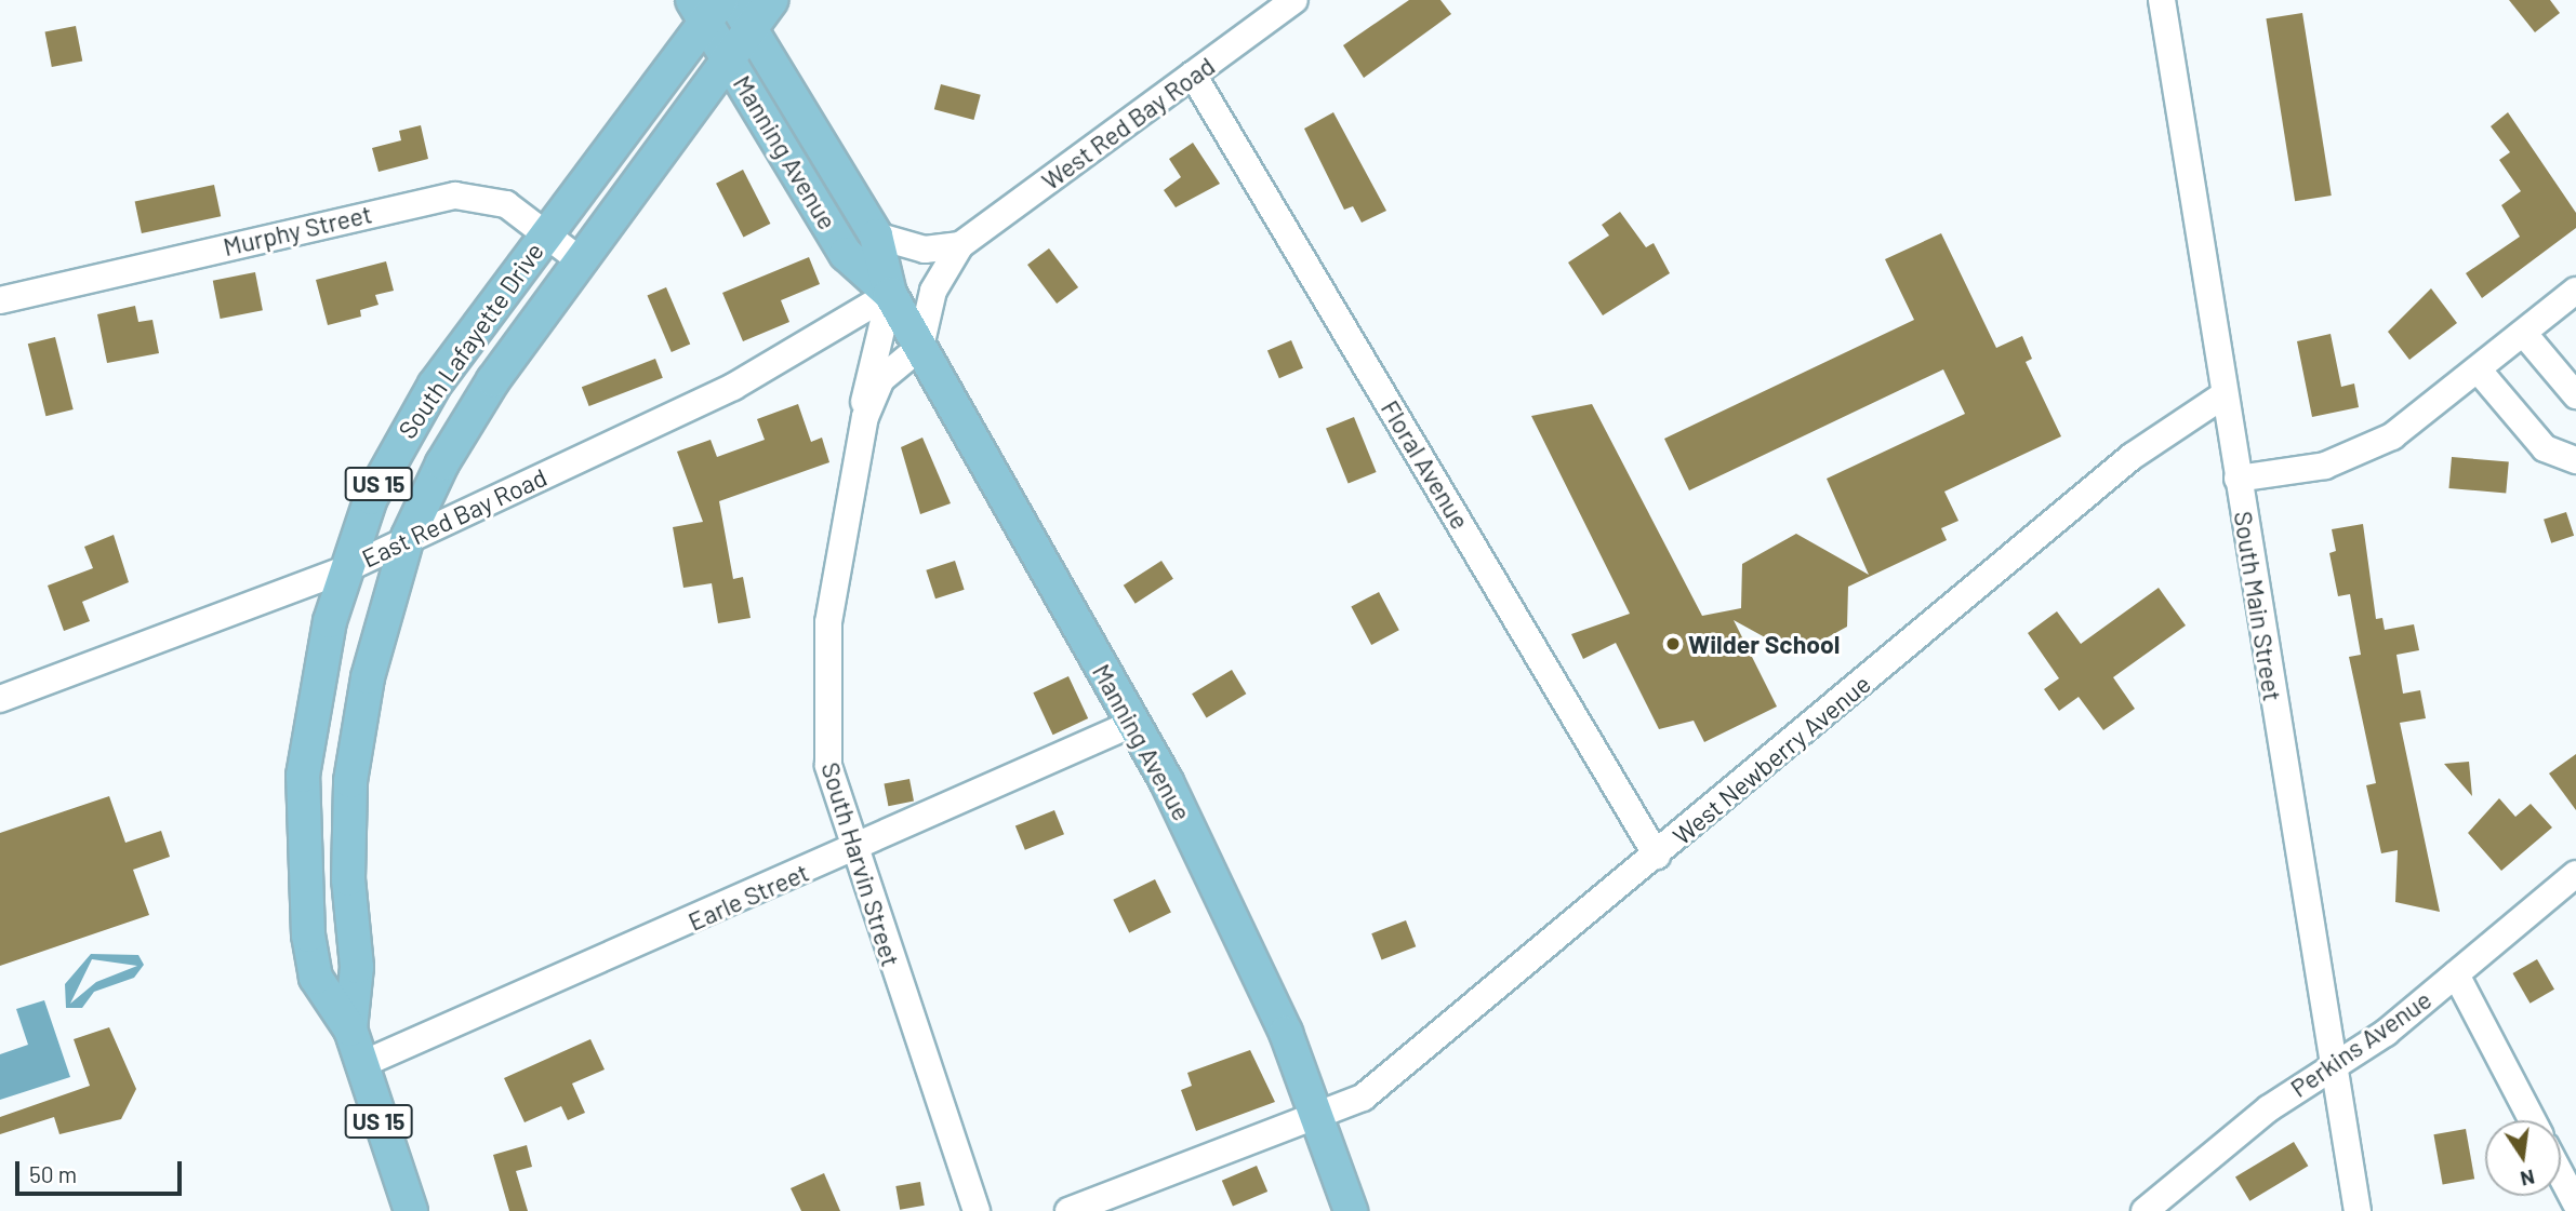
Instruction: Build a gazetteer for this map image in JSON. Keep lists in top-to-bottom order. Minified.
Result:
{"streets":{"main road":["Manning Avenue","South Lafayette Drive","US 15"],"street":["West Red Bay Road","Murphy Street","Floral Avenue","East Red Bay Road","South Main Street","West Newberry Avenue","South Harvin Street","Earle Street","Perkins Avenue"]},"crossings":[["West Red Bay Road","Manning Avenue"],["West Red Bay Road","Floral Avenue"],["West Red Bay Road","South Harvin Street"],["Manning Avenue","South Lafayette Drive"],["Manning Avenue","US 15"],["Manning Avenue","East Red Bay Road"],["Manning Avenue","West Newberry Avenue"],["Manning Avenue","South Harvin Street"],["Manning Avenue","Earle Street"],["Murphy Street","South Lafayette Drive"],["South Lafayette Drive","US 15"],["South Lafayette Drive","East Red Bay Road"],["South Lafayette Drive","Earle Street"],["Floral Avenue","West Newberry Avenue"],["East Red Bay Road","South Harvin Street"],["South Main Street","West Newberry Avenue"],["South Main Street","Perkins Avenue"],["South Harvin Street","Earle Street"]],"places":["Wilder School"],"scale_bar":"50 m","north":"bottom"}
